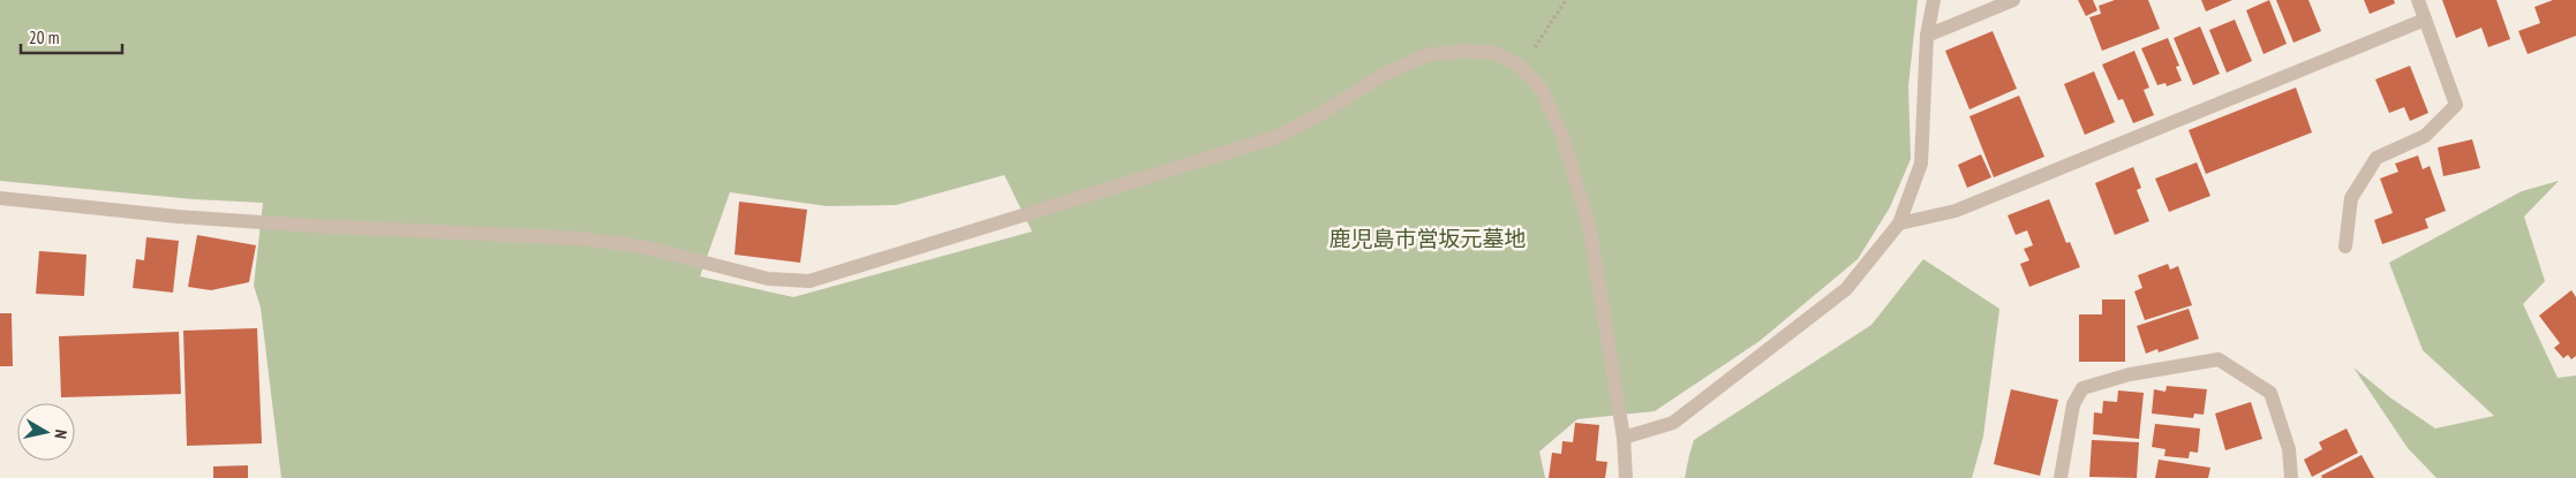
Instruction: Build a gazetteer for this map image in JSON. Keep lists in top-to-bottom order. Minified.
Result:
{"parks":["鹿児島市営坂元墓地"],"scale_bar":"20 m","north":"right"}
